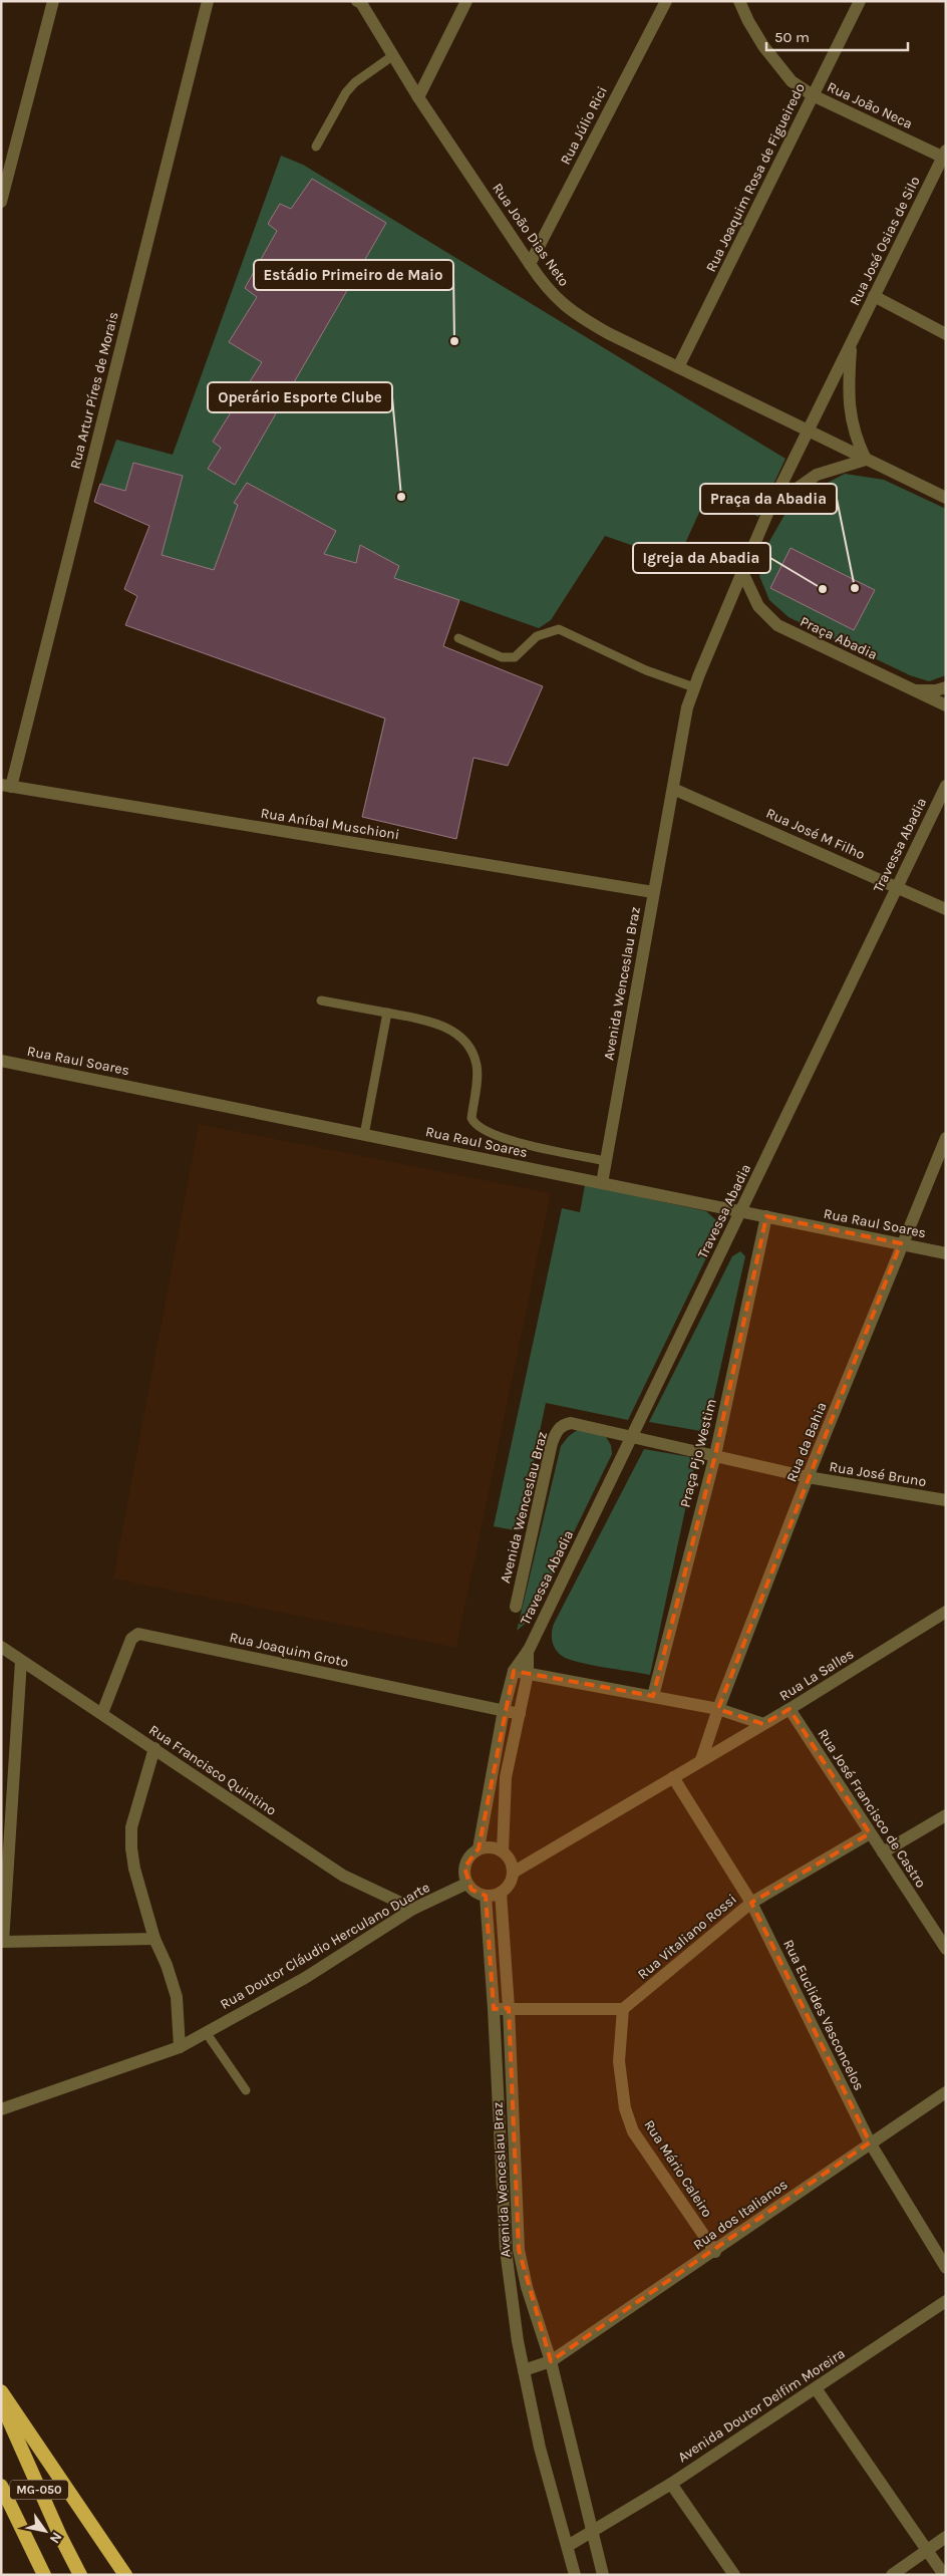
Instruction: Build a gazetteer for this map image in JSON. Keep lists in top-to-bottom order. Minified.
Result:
{"streets":{"highway":["MG-050"],"street":["Rua João Neca","Rua Júlio Rici","Rua Joaquim Rosa de Figueiredo","Rua João Dias Neto","Rua José Osias de Silo","Rua Artur Píres de Morais","Praça Abadia","Rua Aníbal Muschioni","Rua José M Filho","Travessa Abadia","Avenida Wenceslau Braz","Rua Raul Soares","Rua da Bahia","Praça Pjo Westim","Rua José Bruno","Rua Joaquim Groto","Rua La Salles","Rua Francisco Quintino","Rua José Francisco de Castro","Rua Vitaliano Rossi","Rua Doutor Cláudio Herculano Duarte","Rua Euclides Vasconcelos","Rua Mário Caleiro","Rua dos Italianos","Avenida Doutor Delfim Moreira"]},"crossings":[["Rua João Neca","Rua Joaquim Rosa de Figueiredo"],["Rua João Neca","Rua José Osias de Silo"],["Rua Júlio Rici","Rua João Dias Neto"],["Rua Joaquim Rosa de Figueiredo","Rua João Dias Neto"],["Rua João Dias Neto","Rua José Osias de Silo"],["Rua José Osias de Silo","Praça Abadia"],["Rua José Osias de Silo","Rua José M Filho"],["Rua José Osias de Silo","Avenida Wenceslau Braz"],["Rua Artur Píres de Morais","Rua Aníbal Muschioni"],["Rua Aníbal Muschioni","Avenida Wenceslau Braz"],["Rua José M Filho","Travessa Abadia"],["Rua José M Filho","Avenida Wenceslau Braz"],["Travessa Abadia","Rua Raul Soares"],["Travessa Abadia","Rua José Bruno"],["Travessa Abadia","Rua Joaquim Groto"],["Avenida Wenceslau Braz","Rua Raul Soares"],["Avenida Wenceslau Braz","Rua José Bruno"],["Avenida Wenceslau Braz","Rua Doutor Cláudio Herculano Duarte"],["Avenida Wenceslau Braz","Rua dos Italianos"],["Avenida Wenceslau Braz","Avenida Doutor Delfim Moreira"],["Rua Raul Soares","Rua da Bahia"],["Rua Raul Soares","Praça Pjo Westim"],["Rua da Bahia","Rua José Bruno"],["Rua da Bahia","Rua La Salles"],["Praça Pjo Westim","Rua José Bruno"],["Rua Joaquim Groto","Rua Francisco Quintino"],["Rua La Salles","Rua José Francisco de Castro"],["Rua Francisco Quintino","Rua Doutor Cláudio Herculano Duarte"],["Rua José Francisco de Castro","Rua Vitaliano Rossi"],["Rua Vitaliano Rossi","Rua Euclides Vasconcelos"],["Rua Vitaliano Rossi","Rua Mário Caleiro"],["Rua Euclides Vasconcelos","Rua dos Italianos"],["Rua Mário Caleiro","Rua dos Italianos"]],"places":["Estádio Primeiro de Maio","Operário Esporte Clube","Praça da Abadia","Igreja da Abadia"],"scale_bar":"50 m","north":"bottom right"}
